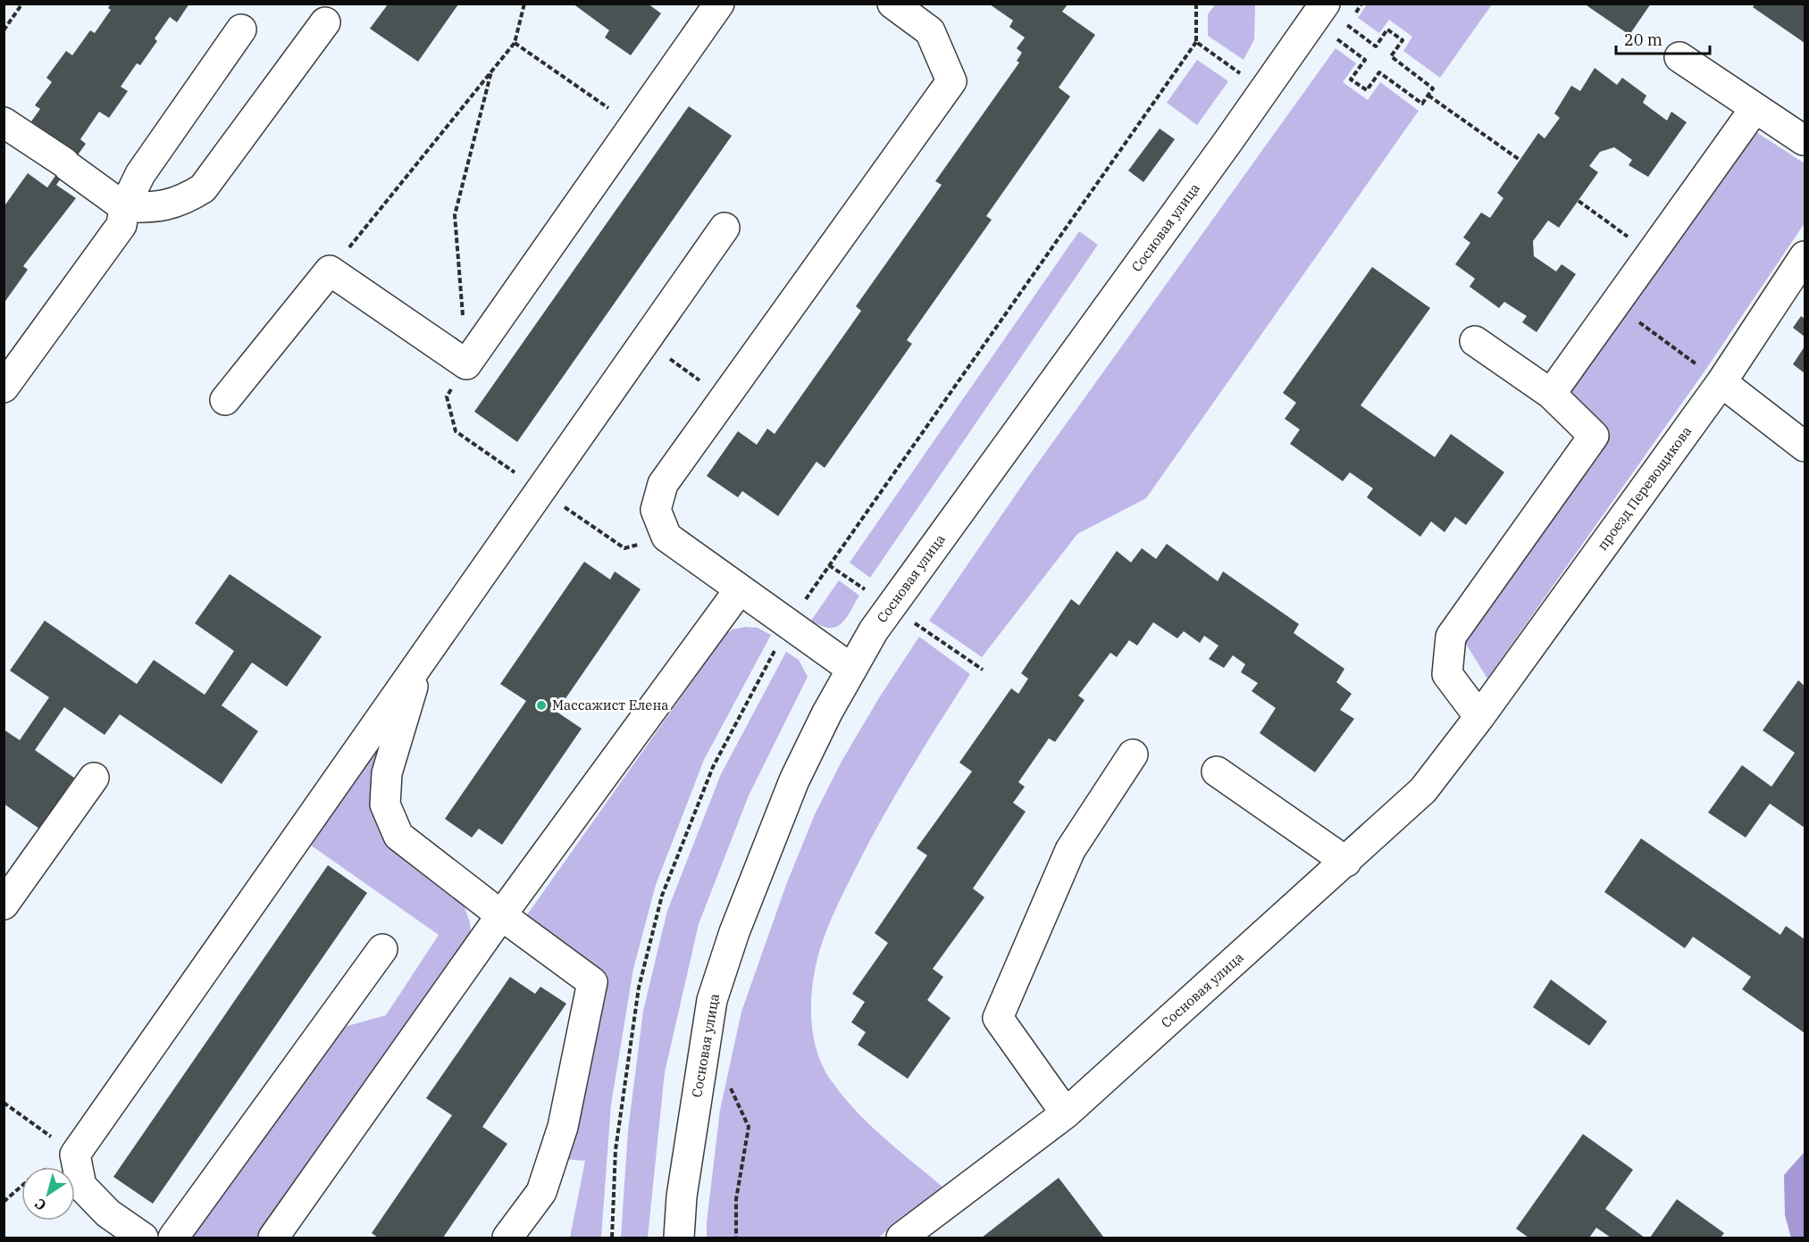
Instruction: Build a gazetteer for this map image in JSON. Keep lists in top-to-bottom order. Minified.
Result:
{"streets":{"street":["Сосновая улица","проезд Перевощикова"]},"crossings":[["Сосновая улица","проезд Перевощикова"]],"places":["Массажист Елена"],"scale_bar":"20 m","north":"bottom left"}
